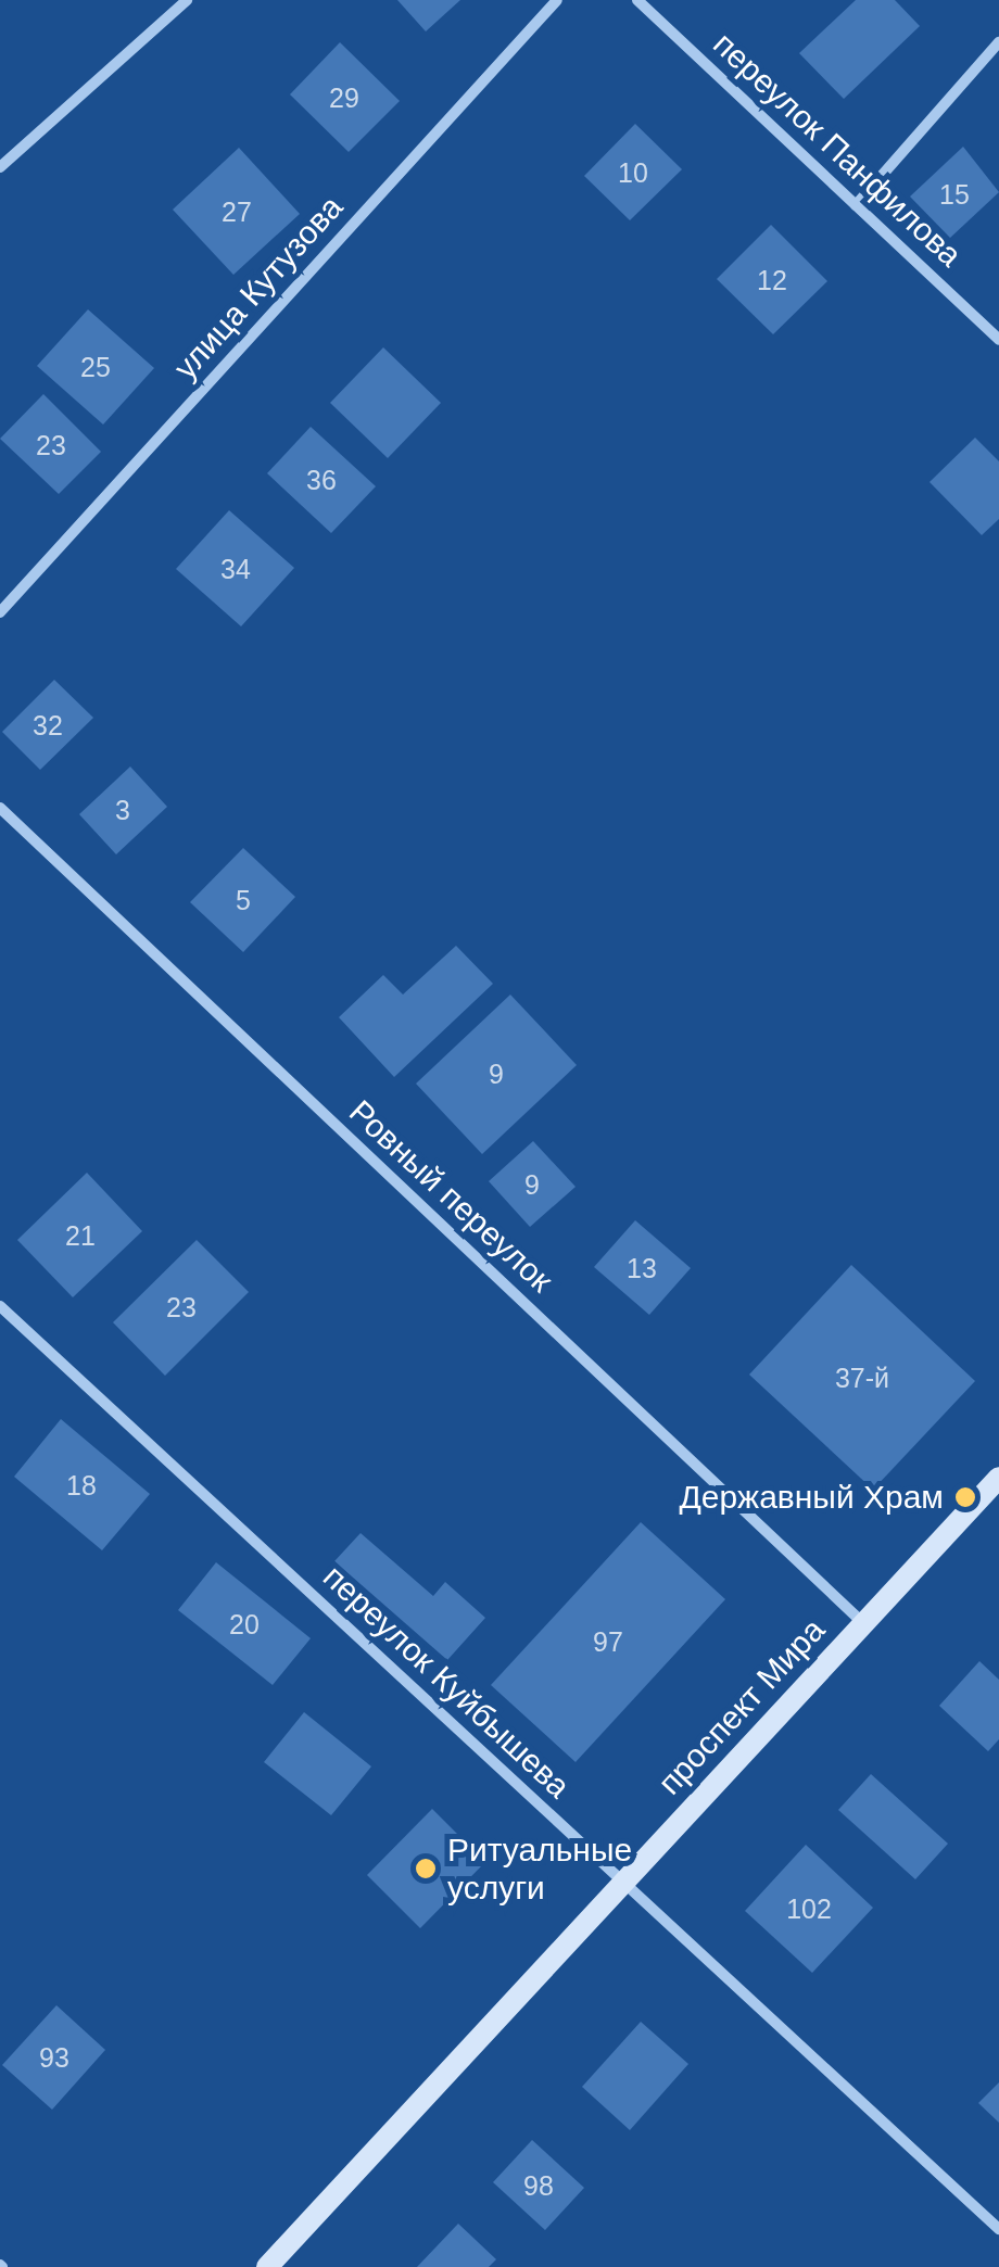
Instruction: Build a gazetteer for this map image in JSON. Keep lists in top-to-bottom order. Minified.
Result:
{"streets":{"main road":["проспект Мира"],"street":["переулок Панфилова","улица Кутузова","Ровный переулок","переулок Куйбышева"]},"crossings":[["Ровный переулок","проспект Мира"],["переулок Куйбышева","проспект Мира"]],"places":["Державный Храм","Ритуальные услуги"],"house_numbers":["29","10","15","27","12","25","23","36","34","32","3","5","9","9","21","13","23","37-й","18","20","97","102","93","98"]}
